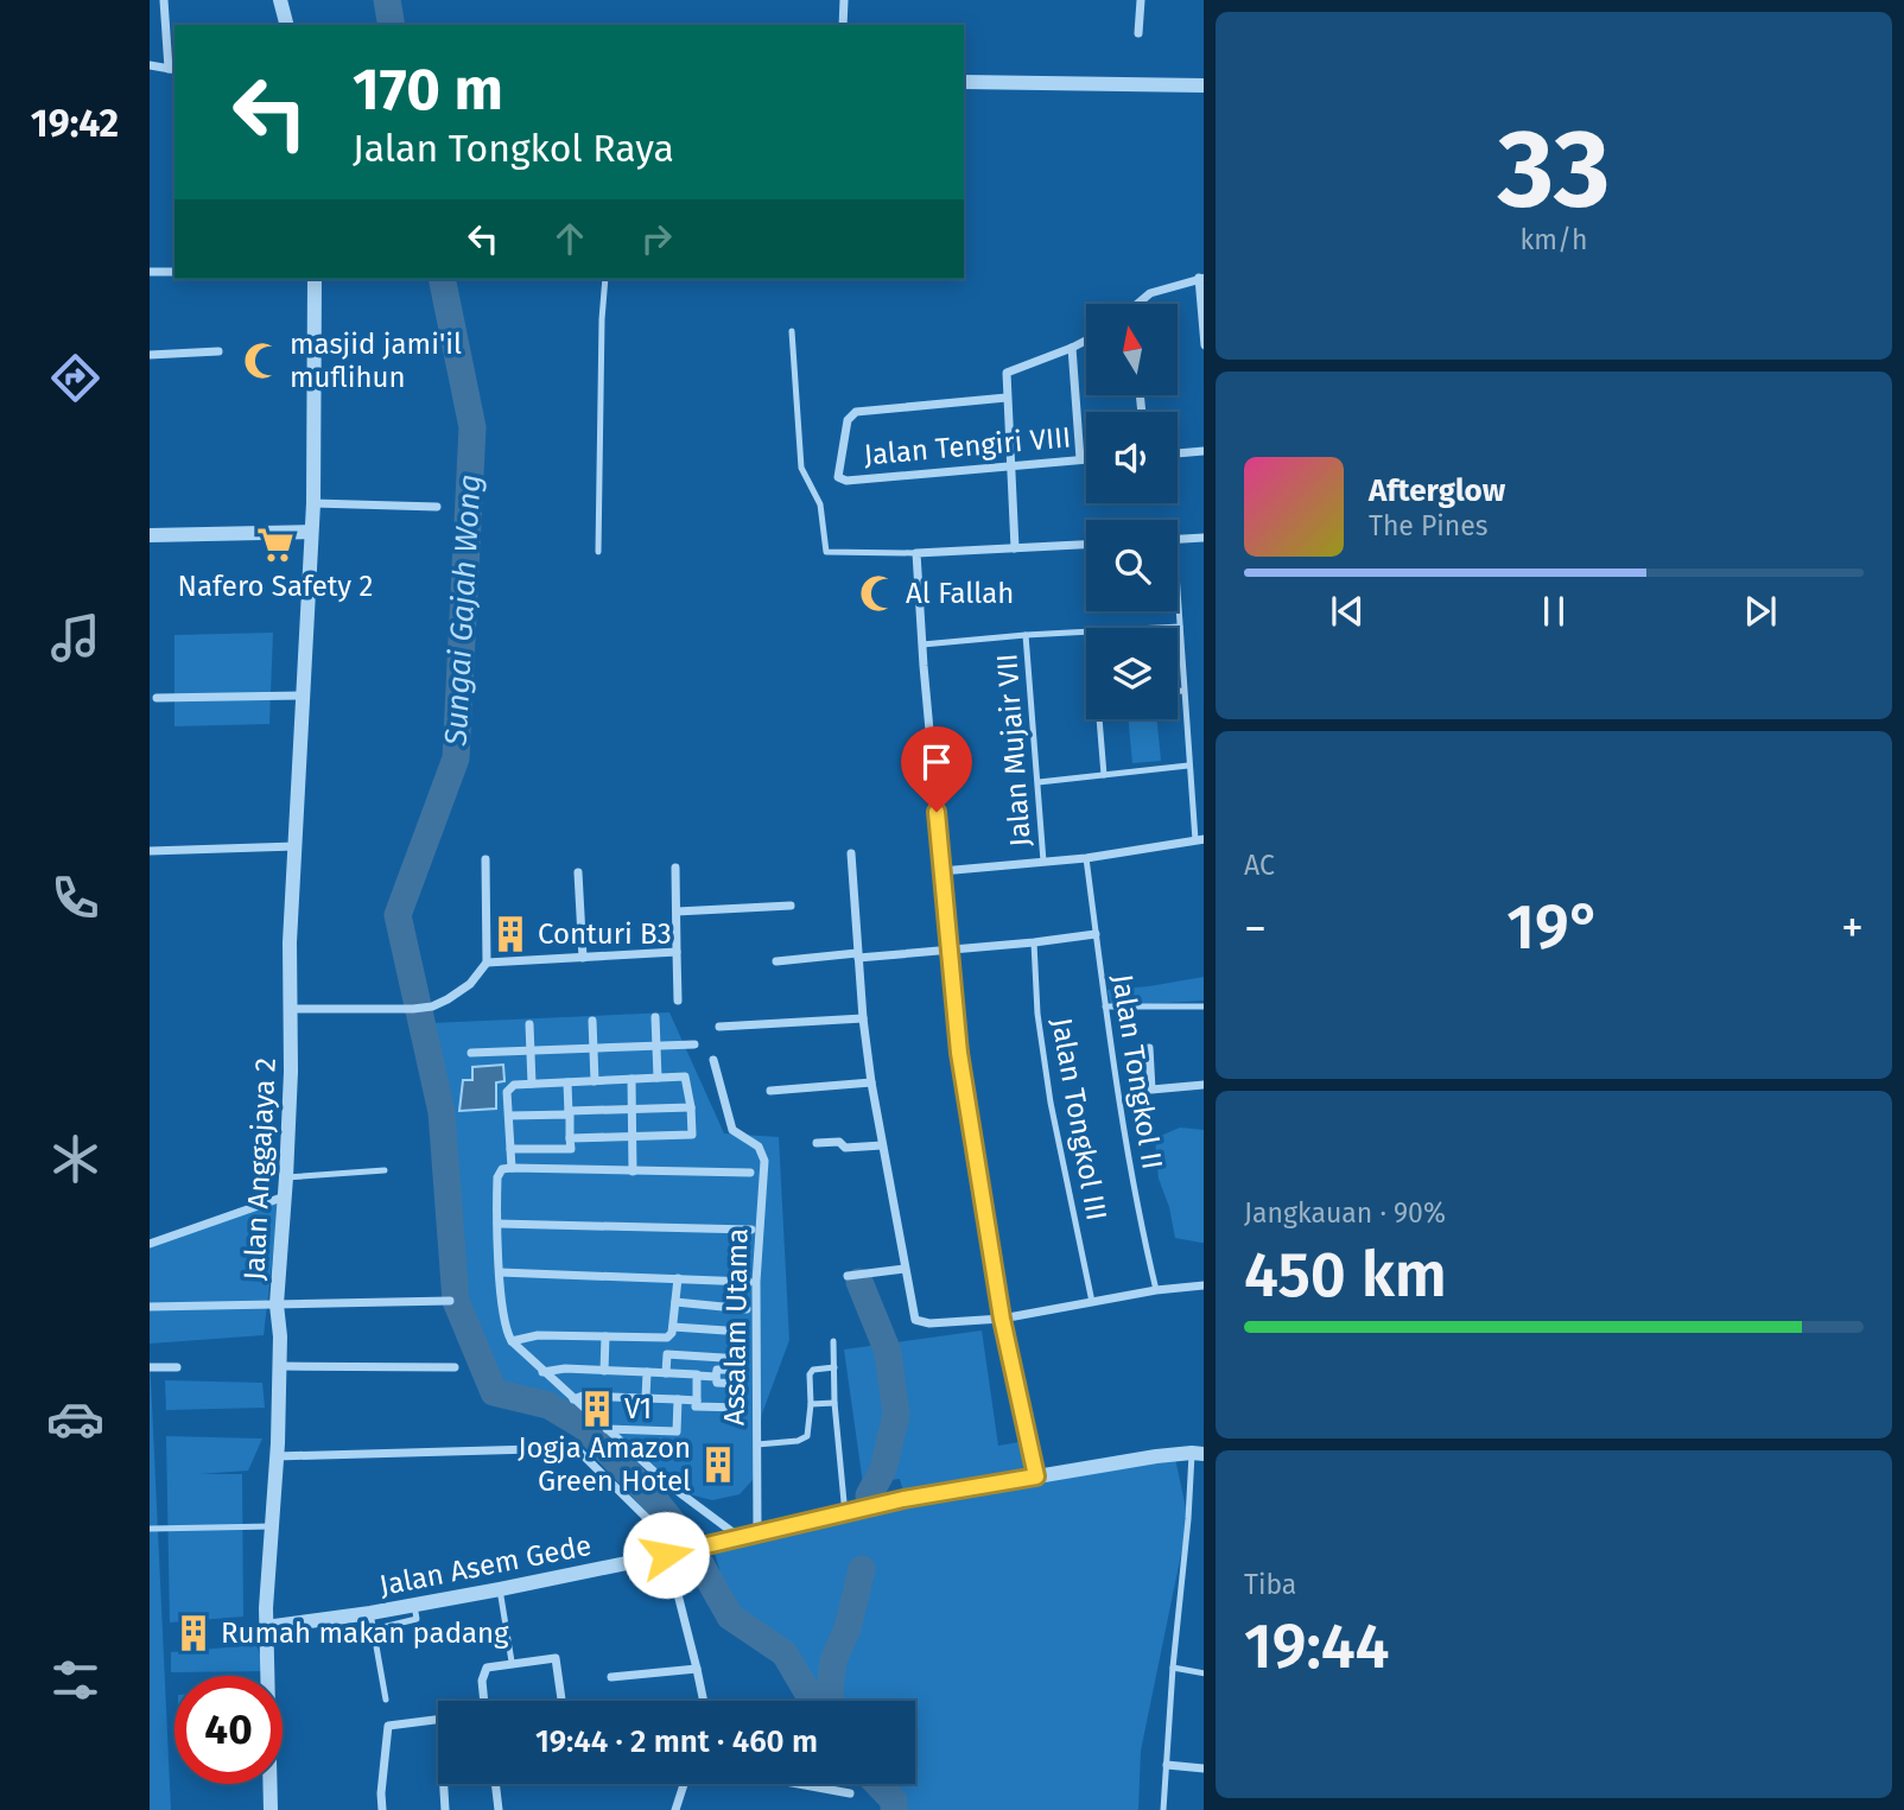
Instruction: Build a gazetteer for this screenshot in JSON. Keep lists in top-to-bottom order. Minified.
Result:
{"streets":{"street":["Jalan Tengiri VIII","Jalan Anggajaya 2","Assalam Utama","Jalan Asem Gede"],"lane":["Jalan Mujair VII","Jalan Tongkol II","Jalan Tongkol III"]},"crossings":[["Jalan Anggajaya 2","Jalan Asem Gede"],["Assalam Utama","Jalan Asem Gede"]],"water":["Sungai Gajah Wong"],"places":{"mosque":["masjid jami'il muflihun","Al Fallah"],"supermarket":["Nafero Safety 2"],"building":["Conturi B3","V1","Jogja Amazon Green Hotel","Rumah makan padang"]},"north":"top","page":{"tabs":"19:42","tile":[["33","km/h"],"AC",["Jangkauan · 90%","450 km"],["Tiba","19:44"]],"turn":["170 m","Jalan Tongkol Raya"],"song":["Afterglow","The Pines"],"heat":["−","19°","+"],"limit":"40","trip":"19:44 · 2 mnt · 460 m"}}
